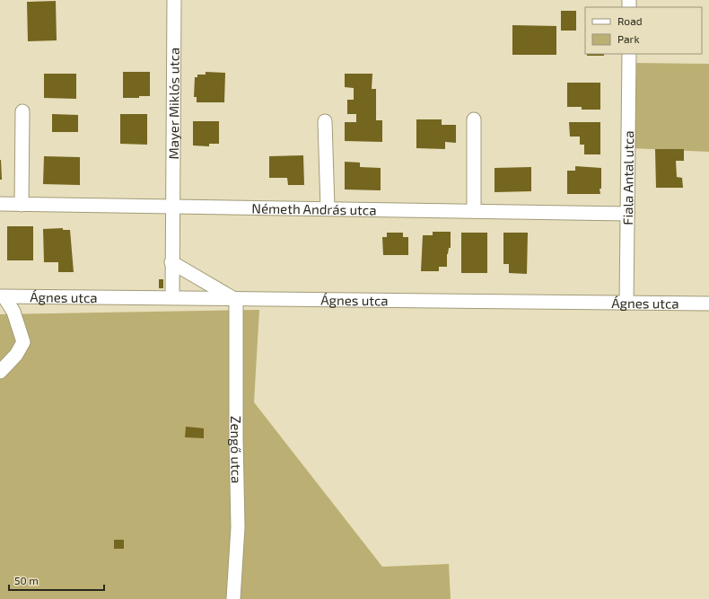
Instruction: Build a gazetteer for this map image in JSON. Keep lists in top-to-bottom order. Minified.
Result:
{"streets":{"street":["Mayer Miklós utca","Fiala Antal utca","Németh András utca","Ágnes utca","Zengő utca"]},"crossings":[["Mayer Miklós utca","Németh András utca"],["Mayer Miklós utca","Ágnes utca"],["Fiala Antal utca","Németh András utca"],["Fiala Antal utca","Ágnes utca"],["Ágnes utca","Zengő utca"]],"legend":["Road","Park"],"scale_bar":"50 m"}
